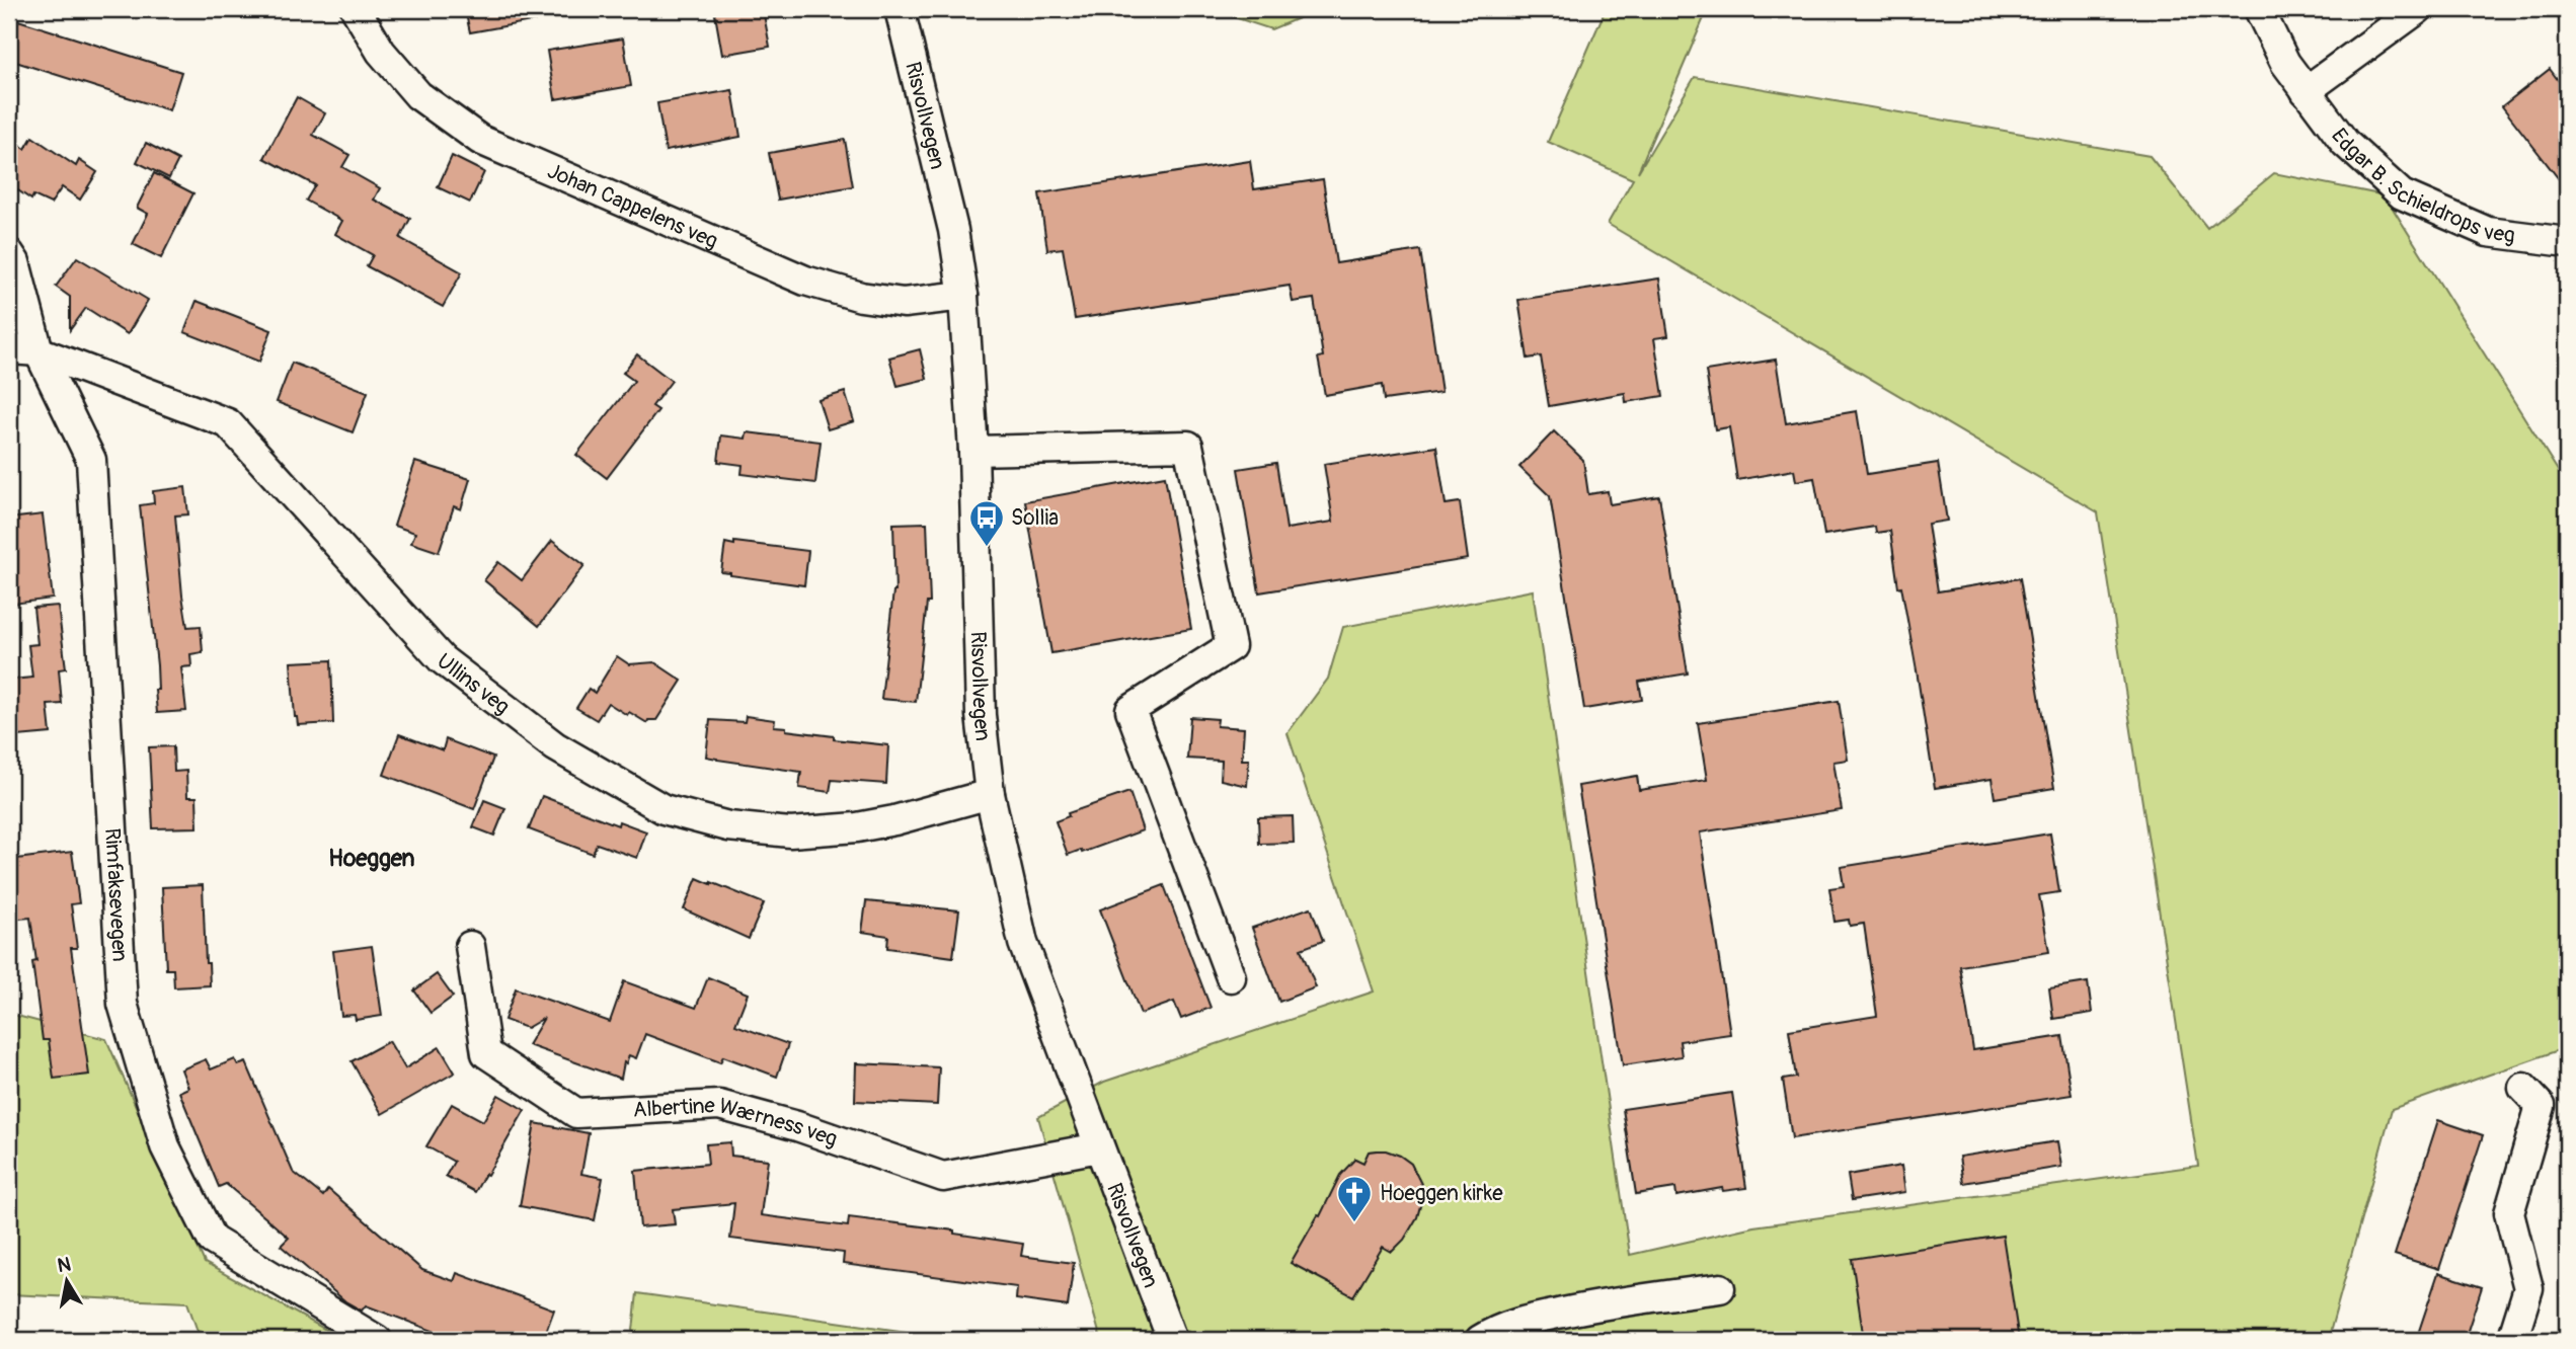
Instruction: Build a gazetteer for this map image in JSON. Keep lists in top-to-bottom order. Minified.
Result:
{"streets":{"street":["Risvollvegen","Edgar B. Schieldrops veg","Johan Cappelens veg","Ullins veg","Rimfaksevegen","Albertine Wærness veg"]},"crossings":[["Risvollvegen","Johan Cappelens veg"],["Risvollvegen","Ullins veg"],["Risvollvegen","Albertine Wærness veg"],["Ullins veg","Rimfaksevegen"]],"districts":["Hoeggen"],"places":{"bus stop":["Sollia"],"church":["Hoeggen kirke"]},"north":"top"}
